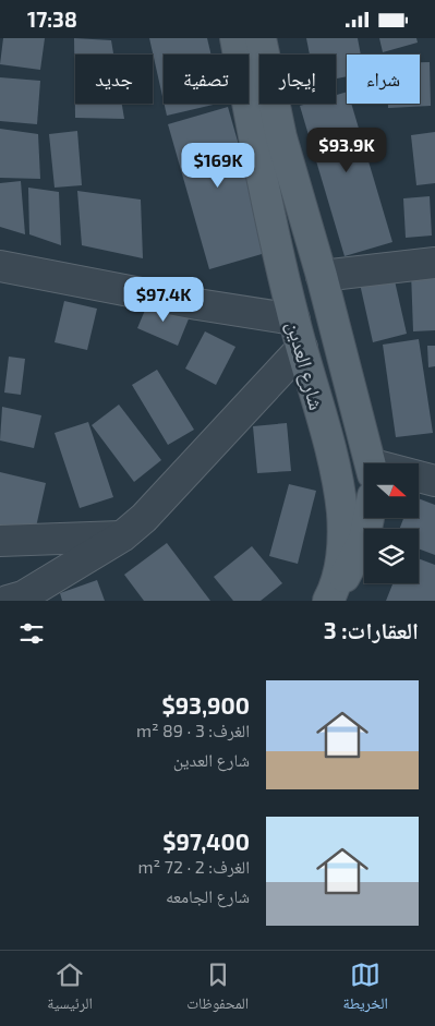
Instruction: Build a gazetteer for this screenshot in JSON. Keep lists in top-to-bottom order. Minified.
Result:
{"streets":{"main road":["شارع العدين"]},"north":"right","page":{"status":"17:38","chip":["شراء","إيجار","تصفية","جديد"],"price":["$93.9K","$169K","$97.4K"],"heading":"العقارات: 3","list":[{"name":"$93,900","note":"الغرف: 3 · 89 m² · شارع العدين"},{"name":"$97,400","note":"الغرف: 2 · 72 m² · شارع الجامعه"}],"tabs":["الخريطة","المحفوظات","الرئيسية"]}}
